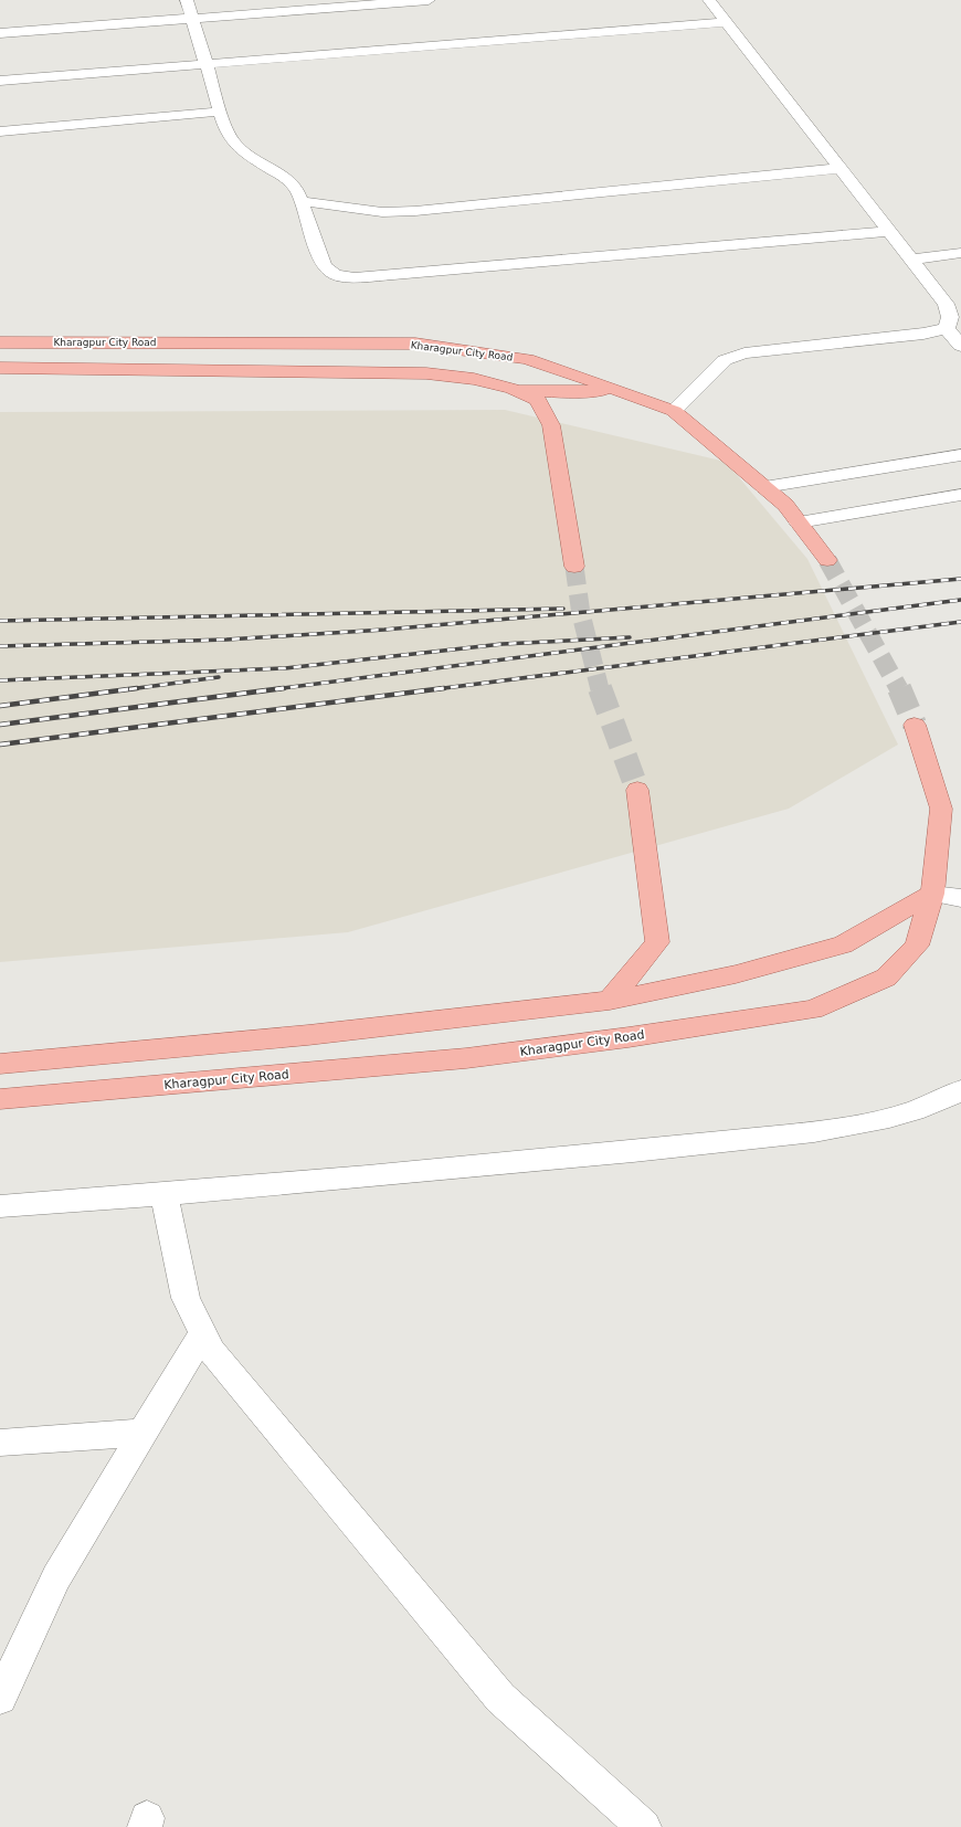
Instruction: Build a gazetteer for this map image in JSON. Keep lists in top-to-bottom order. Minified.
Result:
{"streets":{"main road":["Kharagpur City Road"]}}
